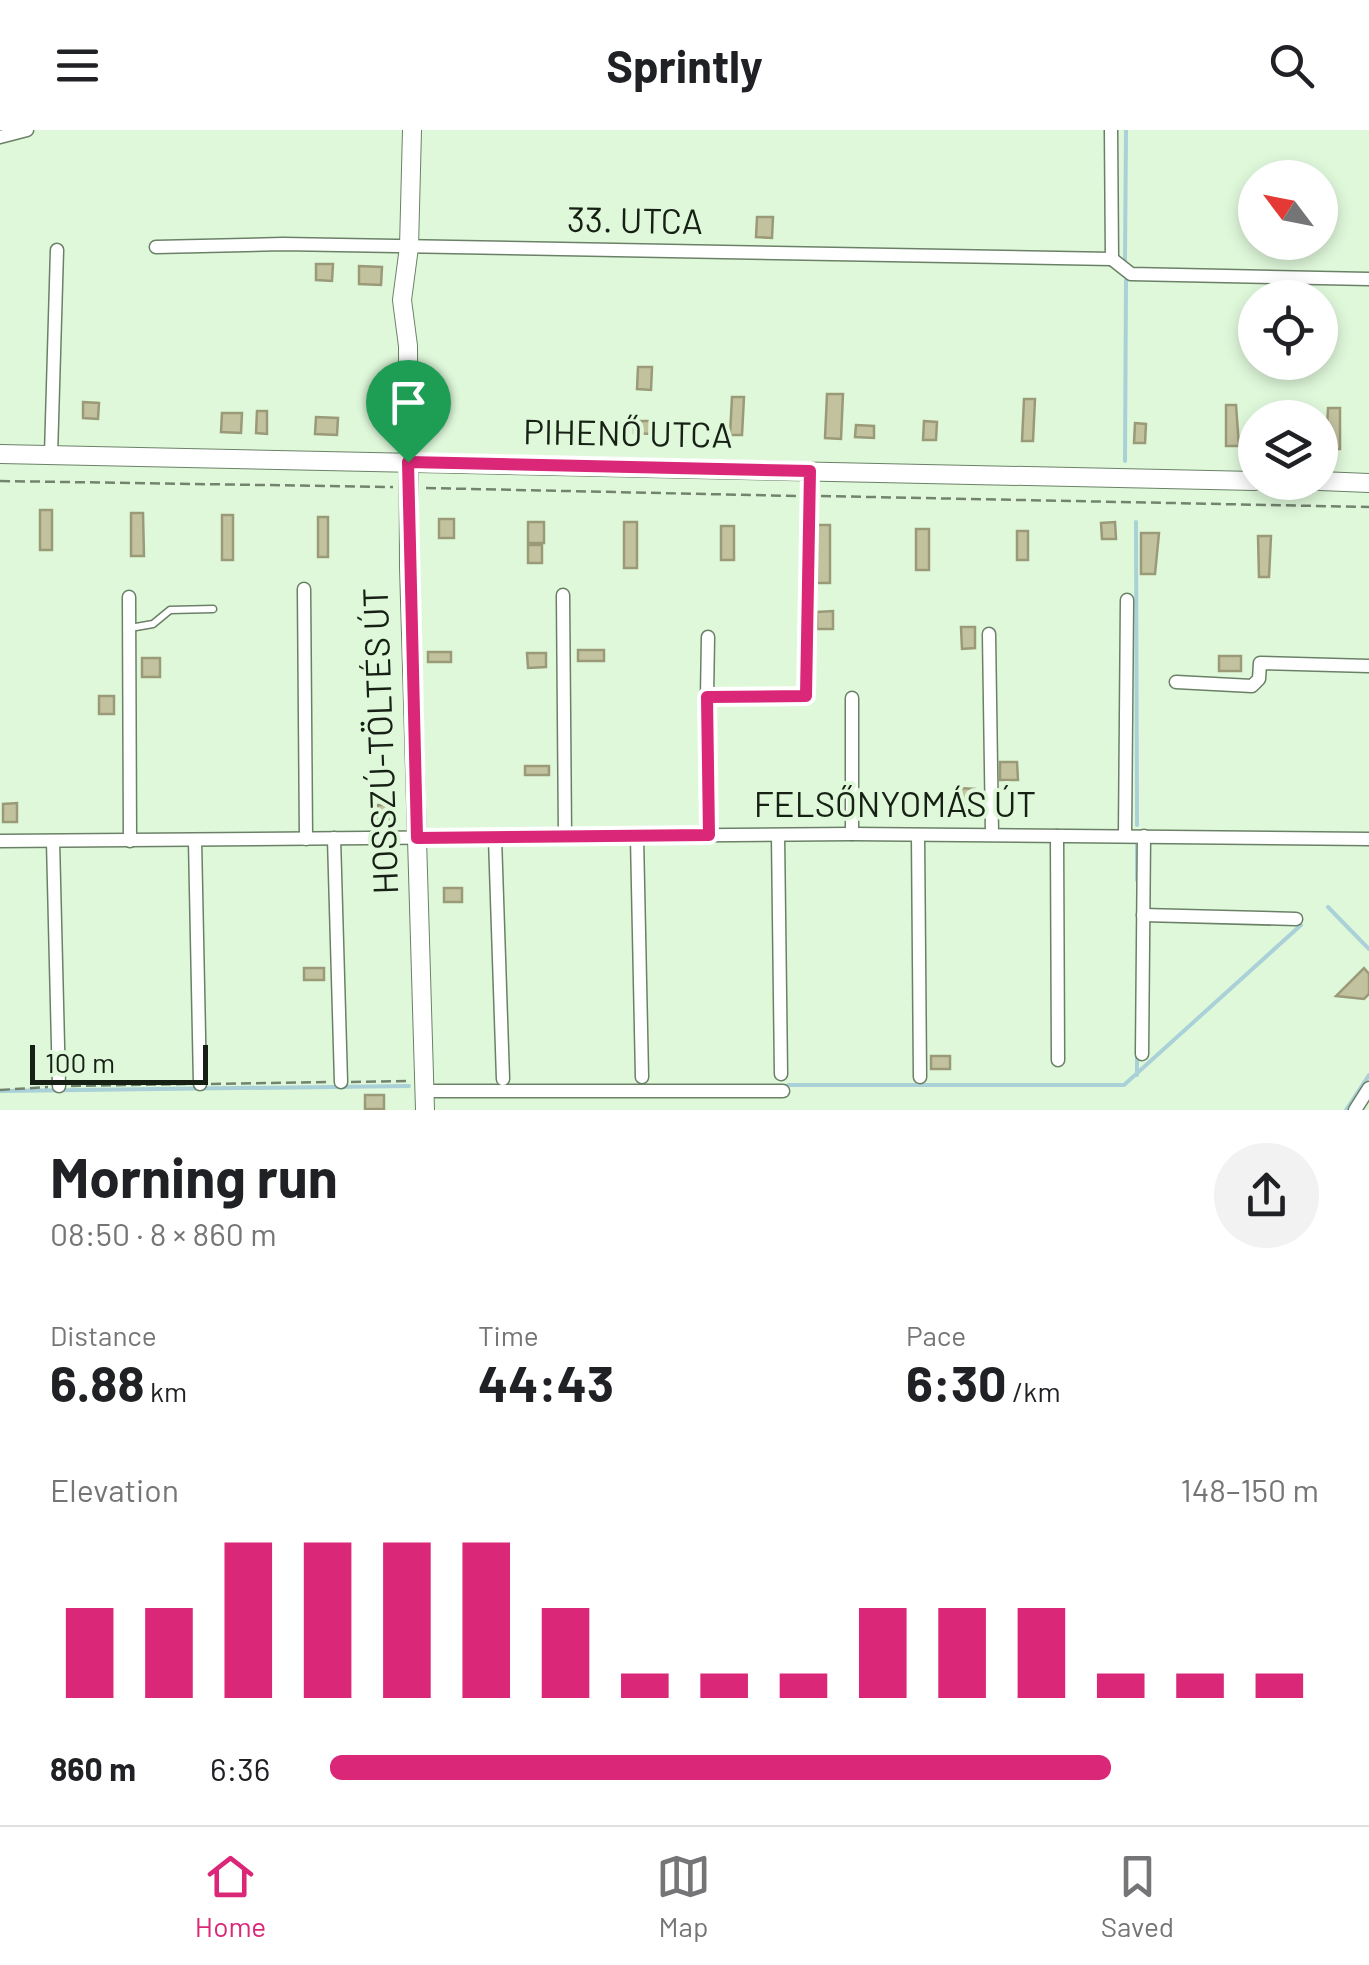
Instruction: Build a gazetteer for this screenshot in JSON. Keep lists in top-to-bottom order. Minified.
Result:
{"streets":{"street":["33. UTCA","PIHENŐ UTCA","HOSSZÚ-TÖLTÉS ÚT","FELSŐNYOMÁS ÚT"]},"crossings":[["33. UTCA","HOSSZÚ-TÖLTÉS ÚT"],["PIHENŐ UTCA","HOSSZÚ-TÖLTÉS ÚT"],["HOSSZÚ-TÖLTÉS ÚT","FELSŐNYOMÁS ÚT"]],"scale_bar":"100 m","north":"top left","page":{"header":"Sprintly","scale":"100 m","heading":["Morning run","08:50 · 8 × 860 m"],"stats":[["Distance","6.88 km"],["Time","44:43"],["Pace","6:30 /km"]],"chart":["Elevation","148–150 m"],"list":[{"name":"860 m","note":"6:36"}],"tabs":["Home","Map","Saved"]}}
